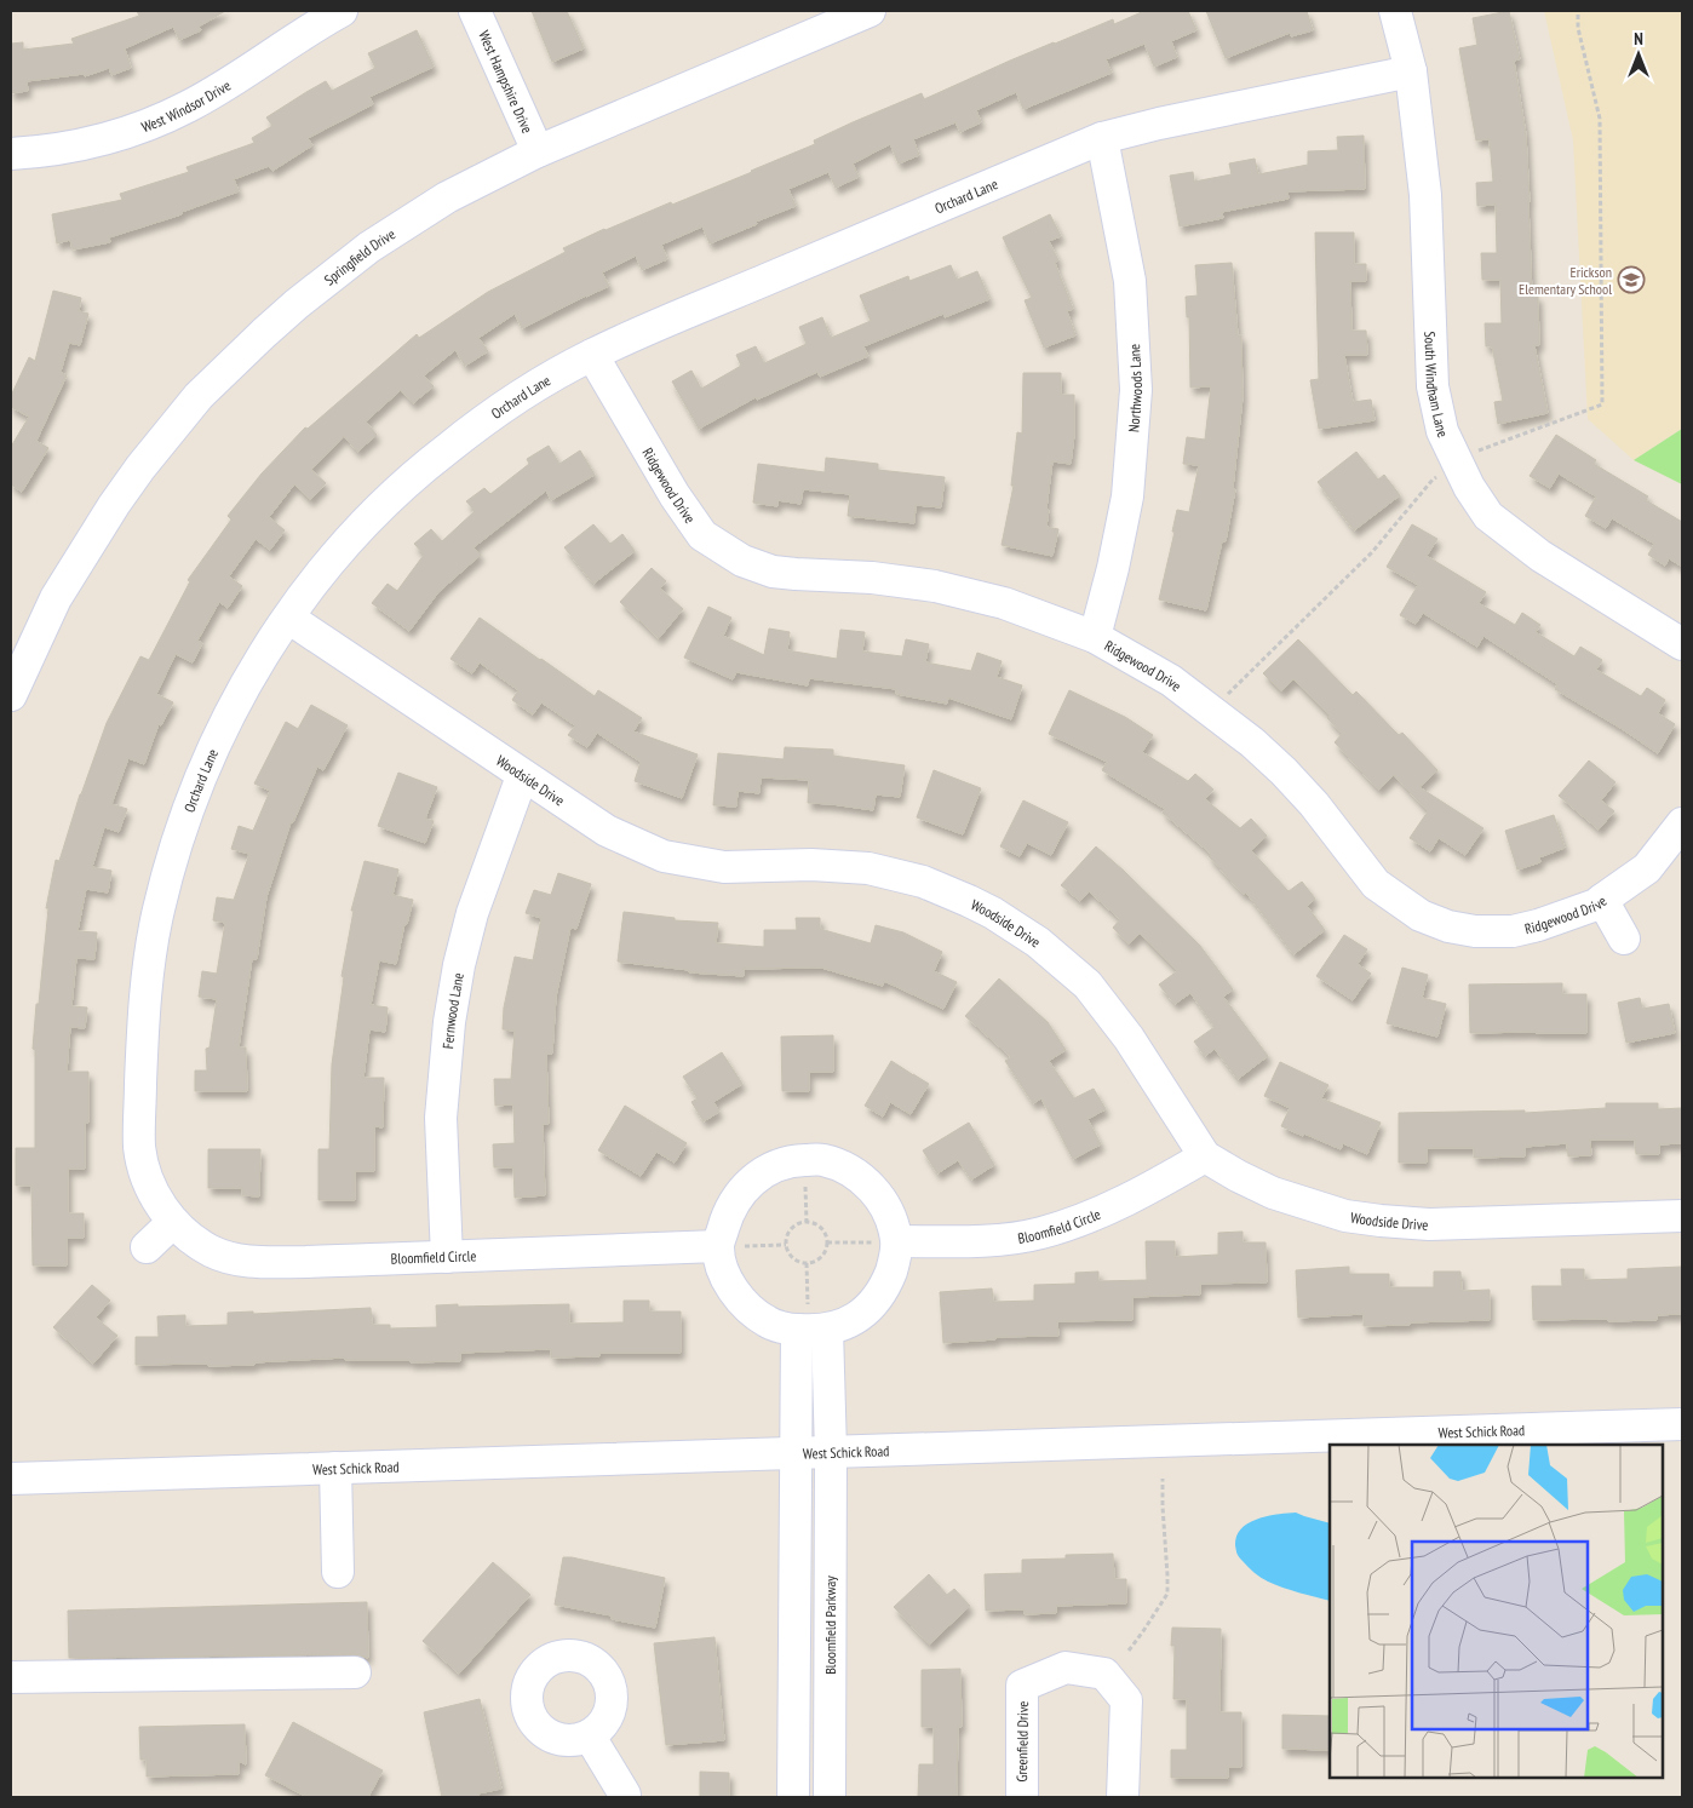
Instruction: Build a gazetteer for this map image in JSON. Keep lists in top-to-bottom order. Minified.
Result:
{"streets":{"street":["West Hampshire Drive","West Windsor Drive","Orchard Lane","Springfield Drive","South Windham Lane","Northwoods Lane","Ridgewood Drive","Woodside Drive","Fernwood Lane","Bloomfield Circle","West Schick Road","Bloomfield Parkway","Greenfield Drive"]},"crossings":[["West Hampshire Drive","Springfield Drive"],["Orchard Lane","South Windham Lane"],["Orchard Lane","Northwoods Lane"],["Orchard Lane","Ridgewood Drive"],["Orchard Lane","Woodside Drive"],["Orchard Lane","Bloomfield Circle"],["Northwoods Lane","Ridgewood Drive"],["Woodside Drive","Fernwood Lane"],["Woodside Drive","Bloomfield Circle"],["Fernwood Lane","Bloomfield Circle"],["West Schick Road","Bloomfield Parkway"]],"places":{"school or university":["Erickson Elementary School"]},"north":"top"}
